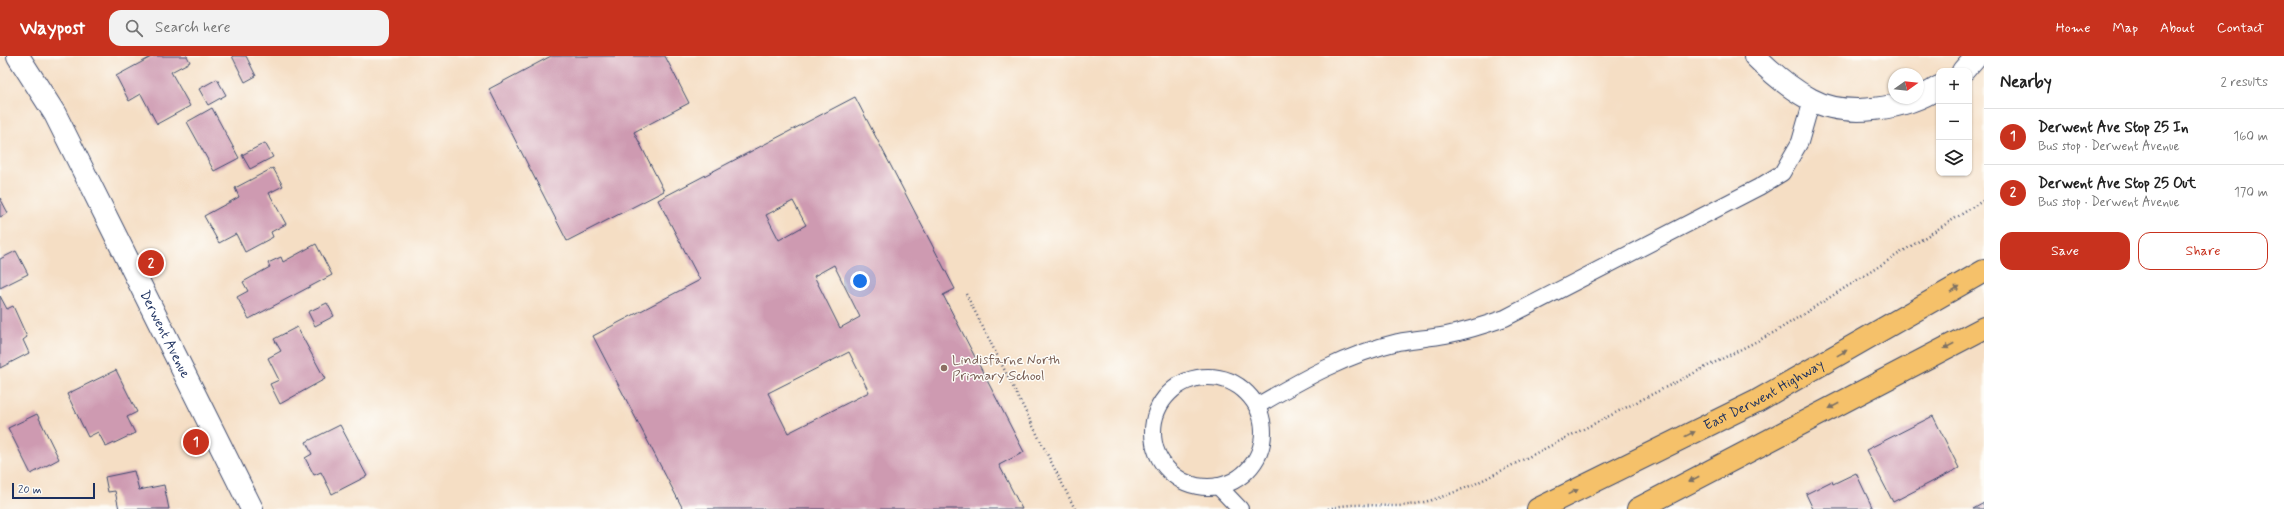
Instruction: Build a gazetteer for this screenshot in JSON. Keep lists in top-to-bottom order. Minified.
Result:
{"streets":{"main road":["East Derwent Highway"],"street":["Derwent Avenue"]},"places":["Lindisfarne North Primary School"],"scale_bar":"20 m","north":"right","page":{"header":"Waypost","search":"Search here","nav":["Home","Map","About","Contact"],"heading":["Nearby","2 results"],"map_buttons":["+","−"],"list":[{"mark":"1","name":"Derwent Ave Stop 25 In","note":"Bus stop · Derwent Avenue","value":"160 m"},{"mark":"2","name":"Derwent Ave Stop 25 Out","note":"Bus stop · Derwent Avenue","value":"170 m"}],"buttons":["Save","Share"],"pins":["2","1"],"scale":"20 m"}}
